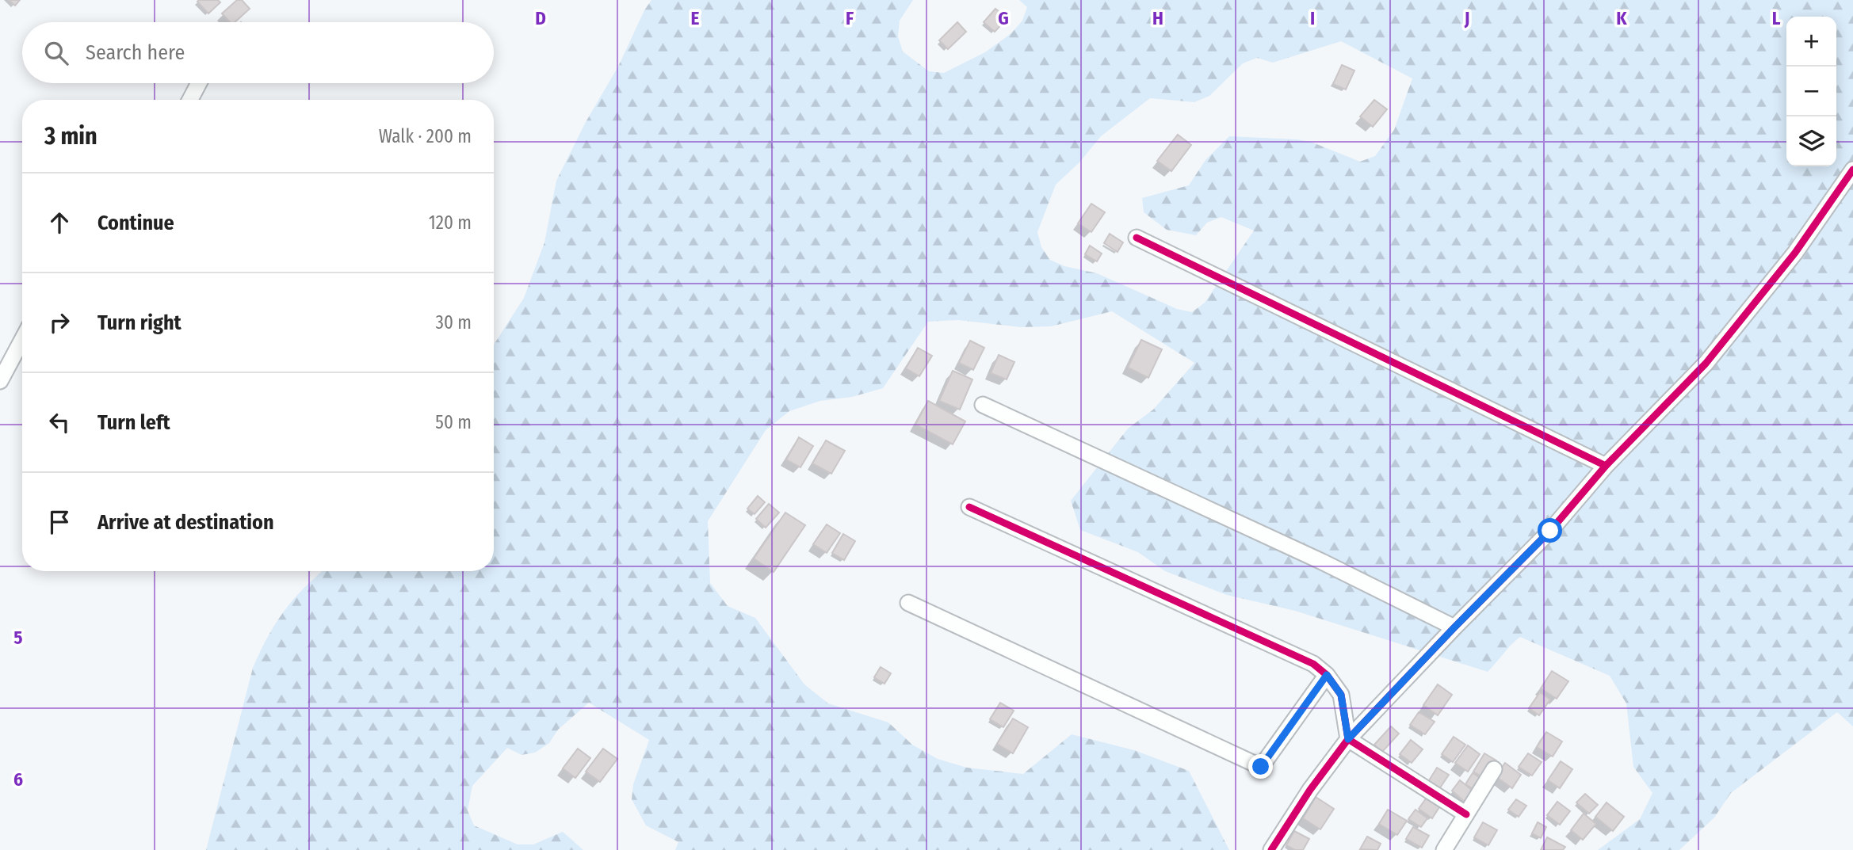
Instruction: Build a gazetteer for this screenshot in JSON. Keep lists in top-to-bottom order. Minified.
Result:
{"page":{"map_buttons":["+","−"],"search":"Search here","heading":["3 min","Walk · 200 m"],"list":[["Continue","120 m"],["Turn right","30 m"],["Turn left","50 m"],"Arrive at destination"]},"grid":{"columns":["D","E","F","G","H","I","J","K","L"],"rows":["5","6"]}}
